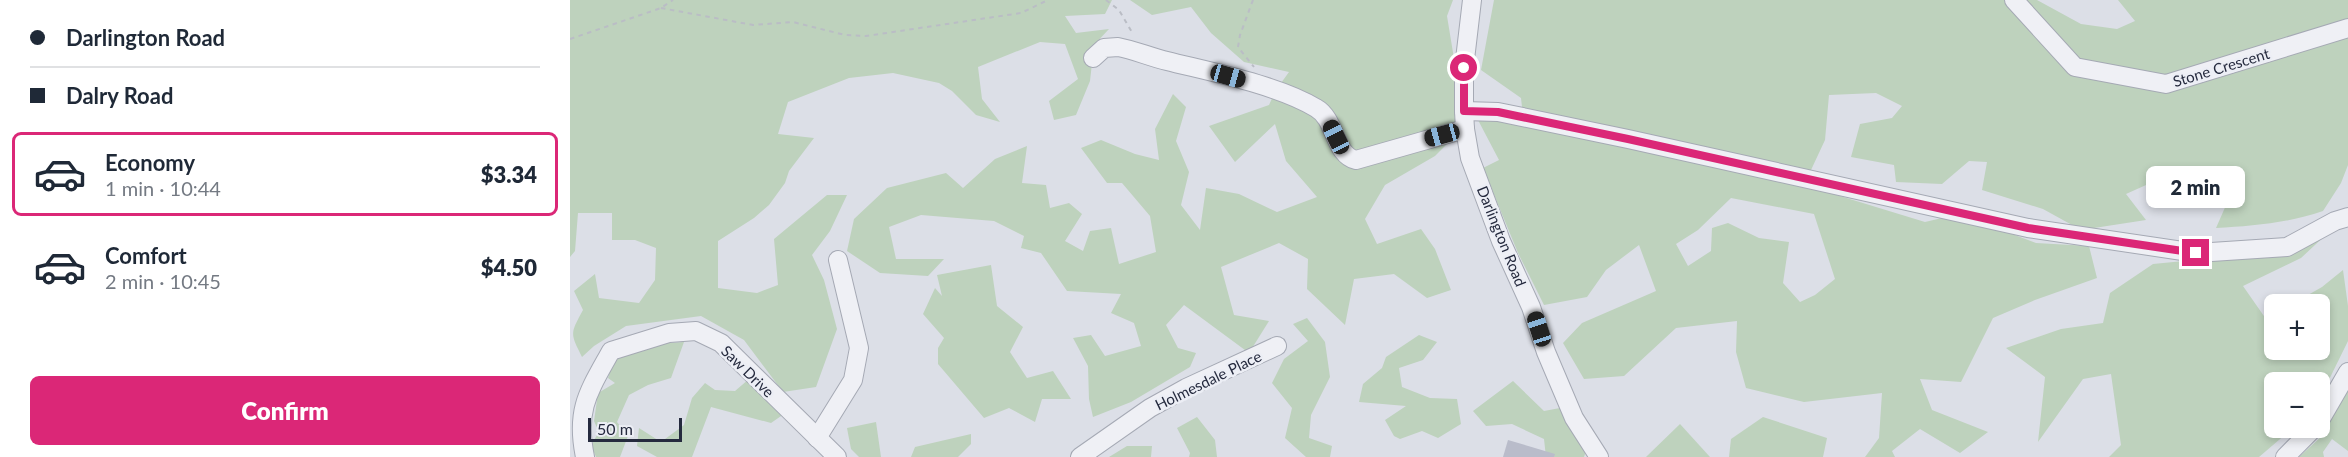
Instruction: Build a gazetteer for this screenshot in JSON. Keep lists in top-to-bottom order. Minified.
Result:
{"streets":{"street":["Stone Crescent","Darlington Road","Saw Drive","Holmesdale Place"]},"scale_bar":"50 m","page":{"banner":["Darlington Road","Dalry Road"],"list":[{"name":"Economy","note":"1 min · 10:44","value":"$3.34"},{"name":"Comfort","note":"2 min · 10:45","value":"$4.50"}],"bubble":"2 min","map_buttons":["+","−"],"buttons":"Confirm","scale":"50 m"}}
